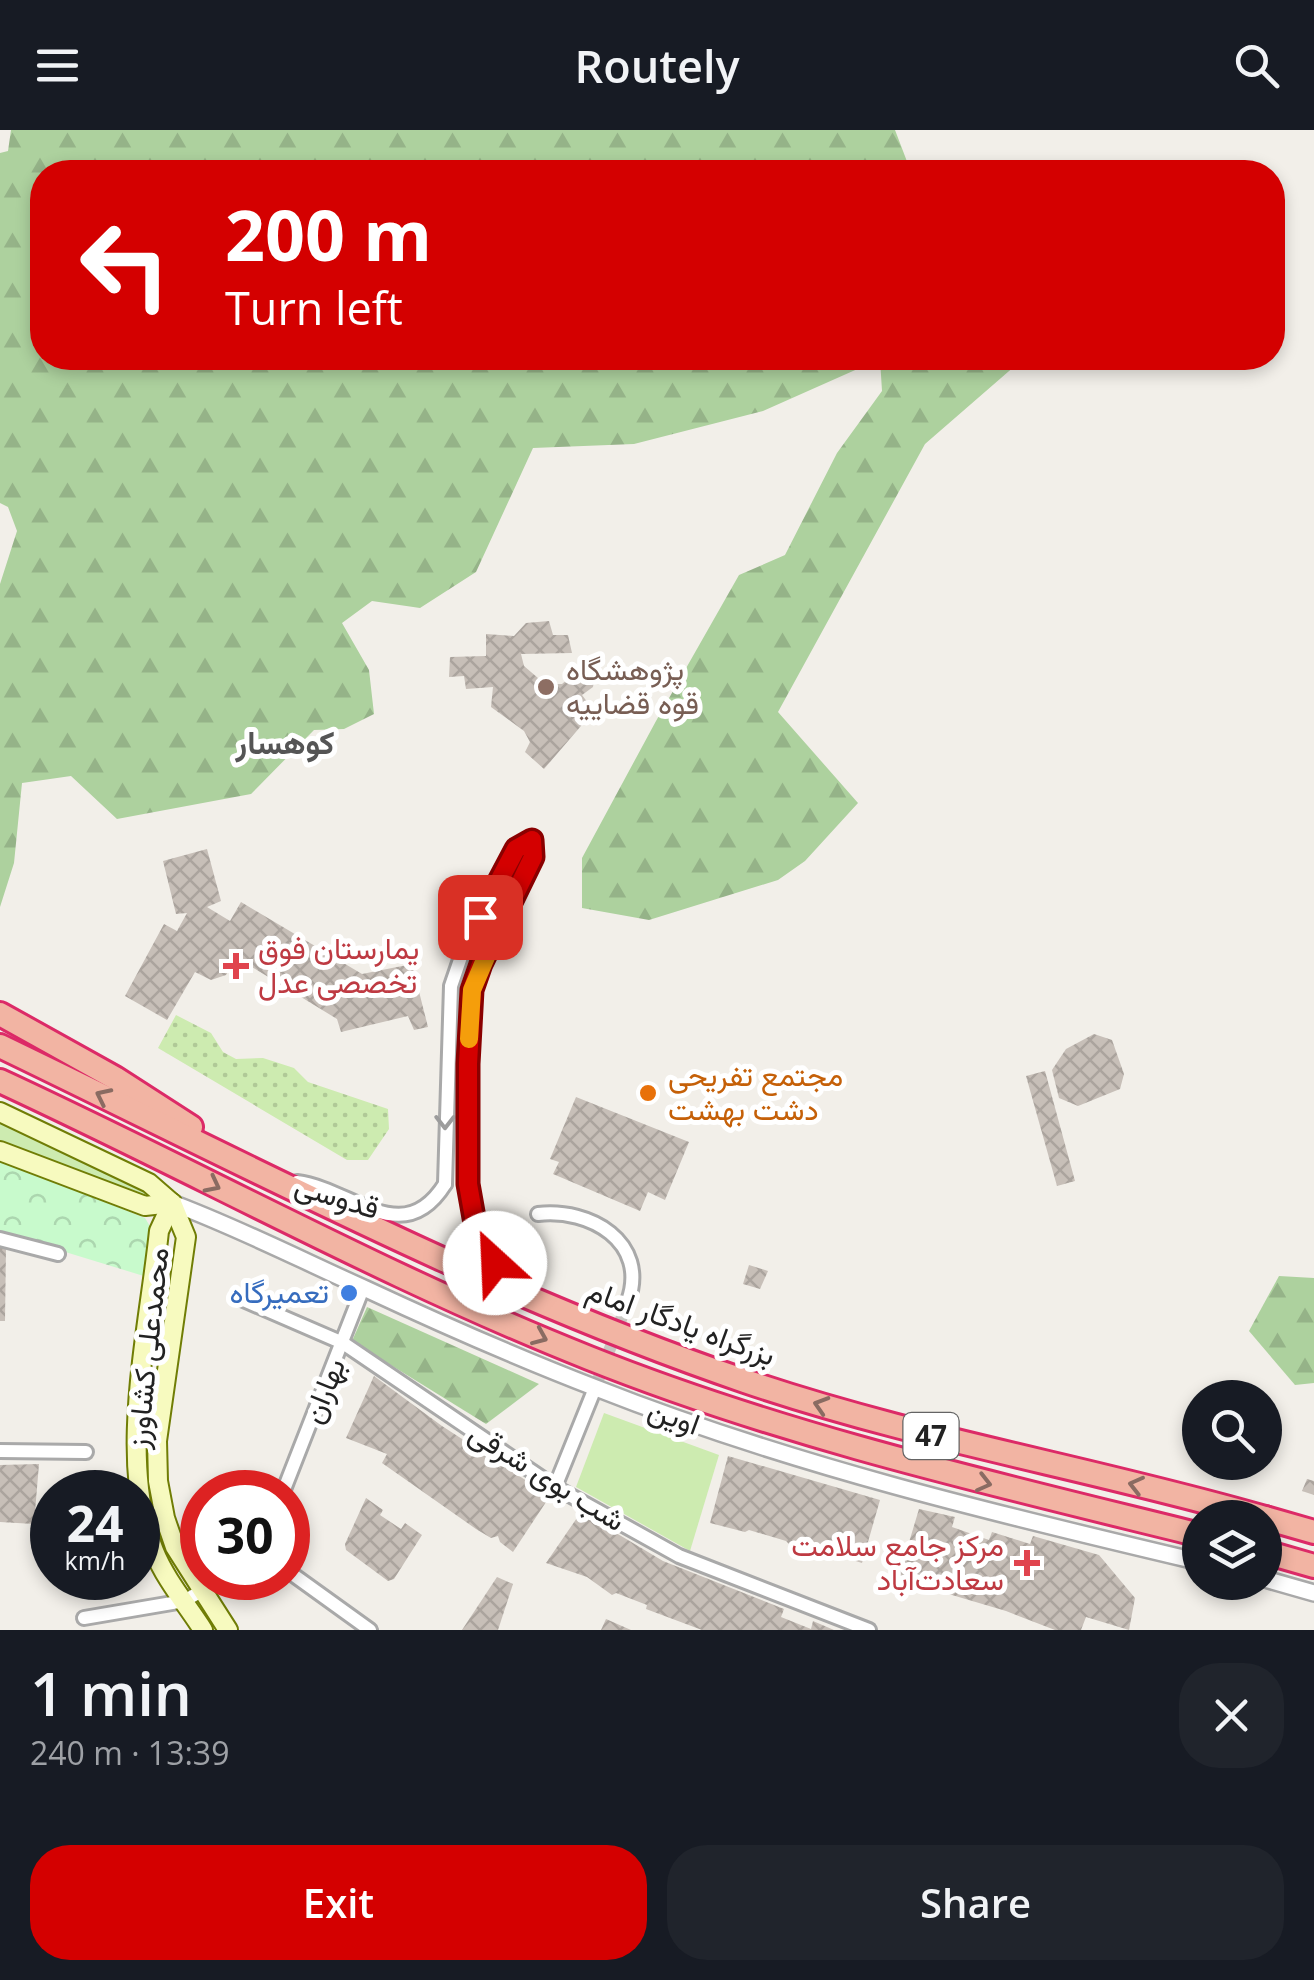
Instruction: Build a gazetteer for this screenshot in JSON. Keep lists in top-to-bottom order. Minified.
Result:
{"streets":{"highway":["بزرگراه یادگار امام","47"],"main road":["محمدعلی کشاورز","اوین"],"street":["قدوسی","بهاران","شب بوی شرقی"]},"crossings":[["قدوسی","بزرگراه یادگار امام"],["محمدعلی کشاورز","اوین"],["بهاران","اوین"],["بهاران","شب بوی شرقی"]],"districts":["کوهسار"],"places":{"other":["پژوهشگاه قوه قضاییه","مجتمع تفریحی دشت بهشت","تعمیرگاه"],"health":["یمارستان فوق تخصصی عدل","مرکز جامع سلامت سعادت‌آباد"]},"page":{"header":"Routely","turn":["200 m","Turn left"],"speed":"24 km/h","limit":"30","heading":["1 min","240 m · 13:39"],"buttons":["Exit","Share"]}}
